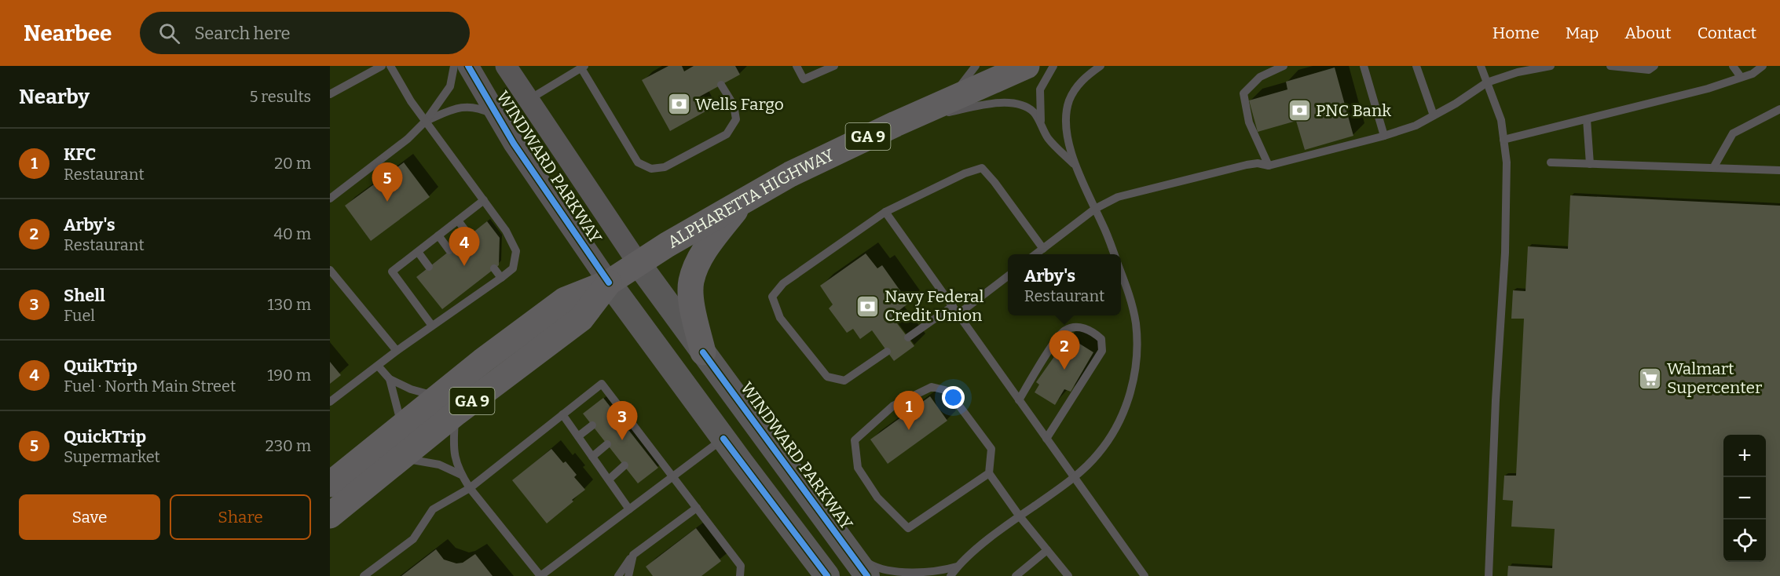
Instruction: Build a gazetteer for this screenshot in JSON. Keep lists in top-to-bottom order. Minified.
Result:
{"streets":{"main road":["GA 9","WINDWARD PARKWAY","ALPHARETTA HIGHWAY"]},"crossings":[["GA 9","WINDWARD PARKWAY"],["GA 9","ALPHARETTA HIGHWAY"],["WINDWARD PARKWAY","ALPHARETTA HIGHWAY"]],"places":{"bank":["Wells Fargo","PNC Bank","Navy Federal Credit Union"],"supermarket":["Walmart Supercenter"]},"page":{"header":"Nearbee","search":"Search here","nav":["Home","Map","About","Contact"],"heading":["Nearby","5 results"],"list":[{"mark":"1","name":"KFC","note":"Restaurant","value":"20 m"},{"mark":"2","name":"Arby's","note":"Restaurant","value":"40 m"},{"mark":"3","name":"Shell","note":"Fuel","value":"130 m"},{"mark":"4","name":"QuikTrip","note":"Fuel · North Main Street","value":"190 m"},{"mark":"5","name":"QuickTrip","note":"Supermarket","value":"230 m"}],"pins":["5","4","2","1","3"],"popup":["Arby's","Restaurant"],"map_buttons":["+","−"],"buttons":["Save","Share"]}}
